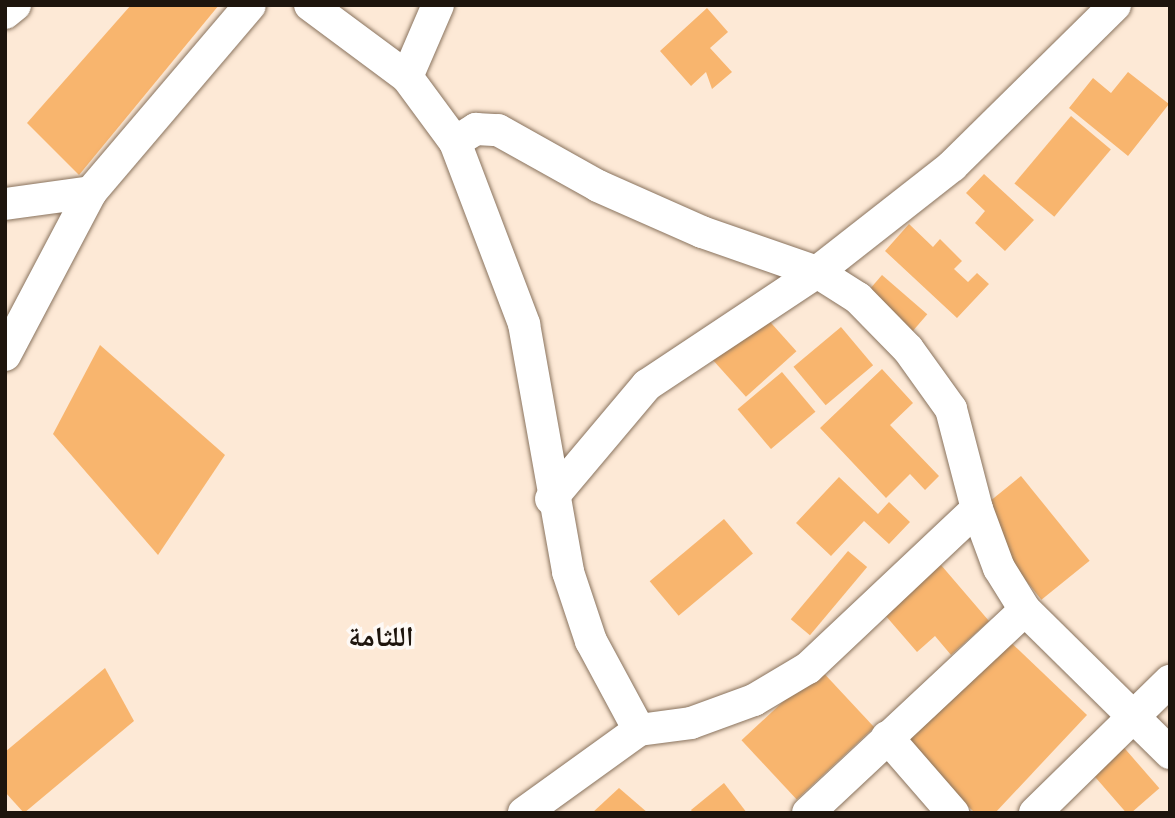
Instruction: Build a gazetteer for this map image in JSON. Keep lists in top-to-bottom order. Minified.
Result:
{"districts":["اللثامة"]}
